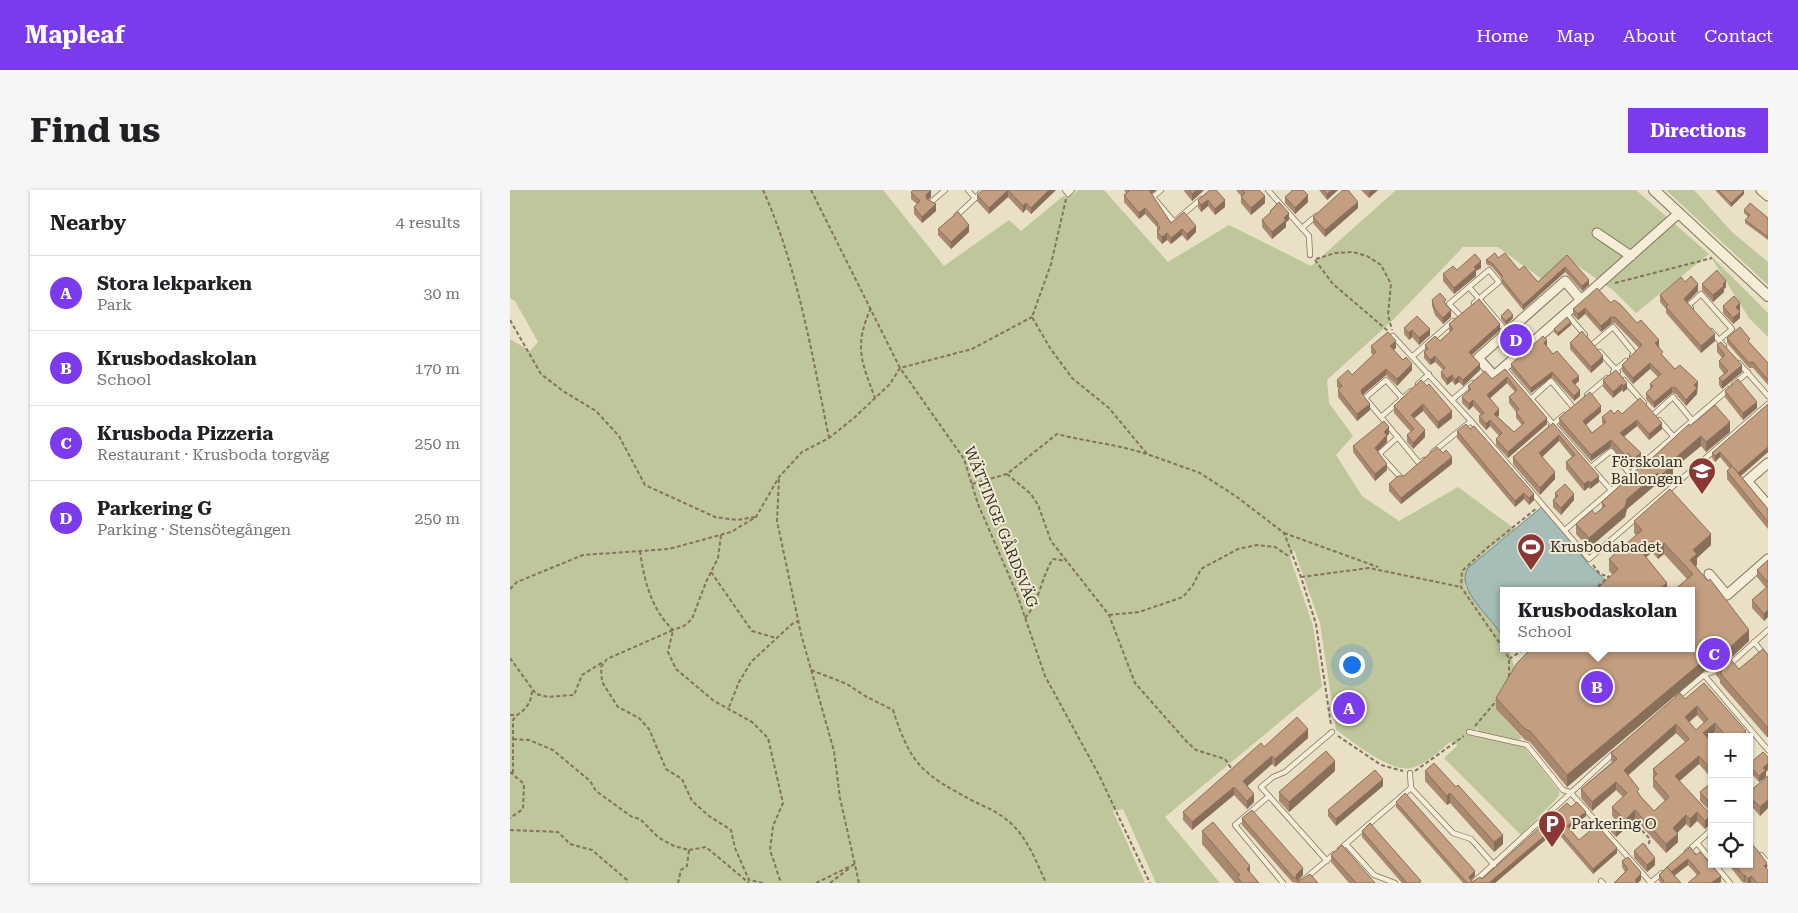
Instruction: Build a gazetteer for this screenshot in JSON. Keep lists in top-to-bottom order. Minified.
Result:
{"streets":{"path":["WÄTTINGE GÅRDSVÄG"]},"places":{"school or university":["Förskolan Ballongen"],"sports":["Krusbodabadet"],"parking":["Parkering O"]},"page":{"header":"Mapleaf","nav":["Home","Map","About","Contact"],"buttons":"Directions","title":"Find us","heading":["Nearby","4 results"],"list":[{"mark":"A","name":"Stora lekparken","note":"Park","value":"30 m"},{"mark":"B","name":"Krusbodaskolan","note":"School","value":"170 m"},{"mark":"C","name":"Krusboda Pizzeria","note":"Restaurant · Krusboda torgväg","value":"250 m"},{"mark":"D","name":"Parkering G","note":"Parking · Stensötegången","value":"250 m"}],"pins":["D","C","B","A"],"popup":["Krusbodaskolan","School"],"map_buttons":["+","−"]}}
